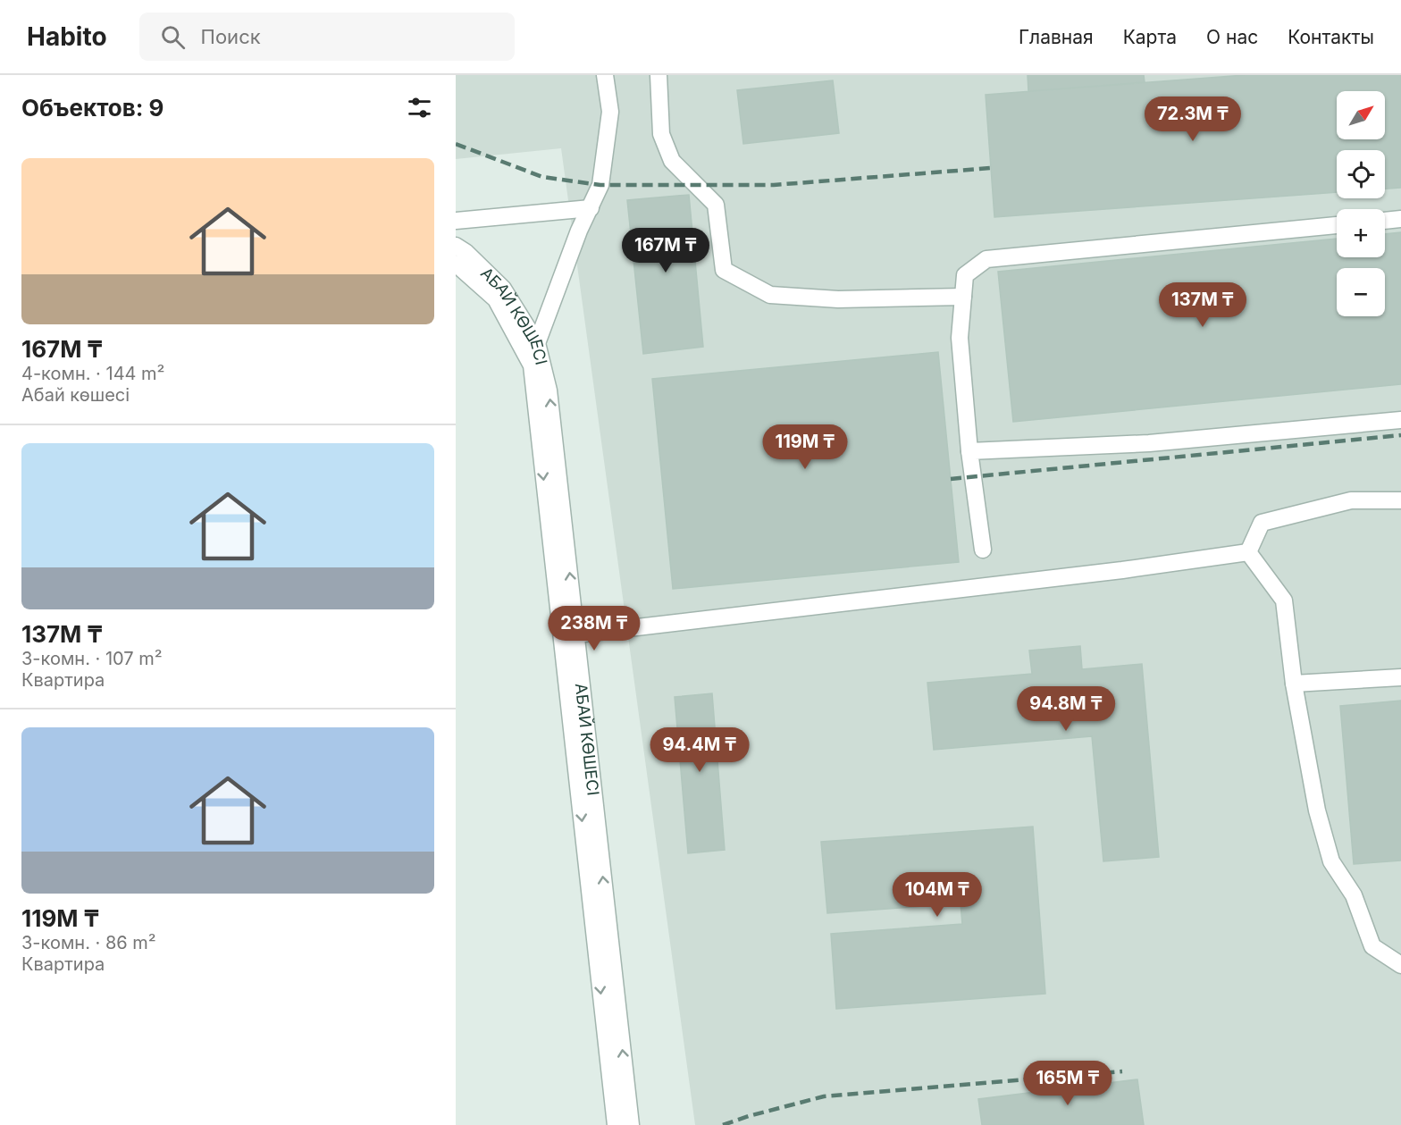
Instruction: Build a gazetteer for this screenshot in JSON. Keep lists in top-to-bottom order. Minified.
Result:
{"streets":{"street":["АБАЙ КӨШЕСІ"]},"north":"top right","page":{"header":"Habito","search":"Поиск","nav":["Главная","Карта","О нас","Контакты"],"heading":"Объектов: 9","map_buttons":["+","−"],"price":["72.3M ₸","167M ₸","137M ₸","119M ₸","238M ₸","94.8M ₸","94.4M ₸","104M ₸","165M ₸"],"list":[{"name":"167M ₸","note":"4-комн. · 144 m² · Абай көшесі"},{"name":"137M ₸","note":"3-комн. · 107 m² · Квартира"},{"name":"119M ₸","note":"3-комн. · 86 m² · Квартира"}]}}
